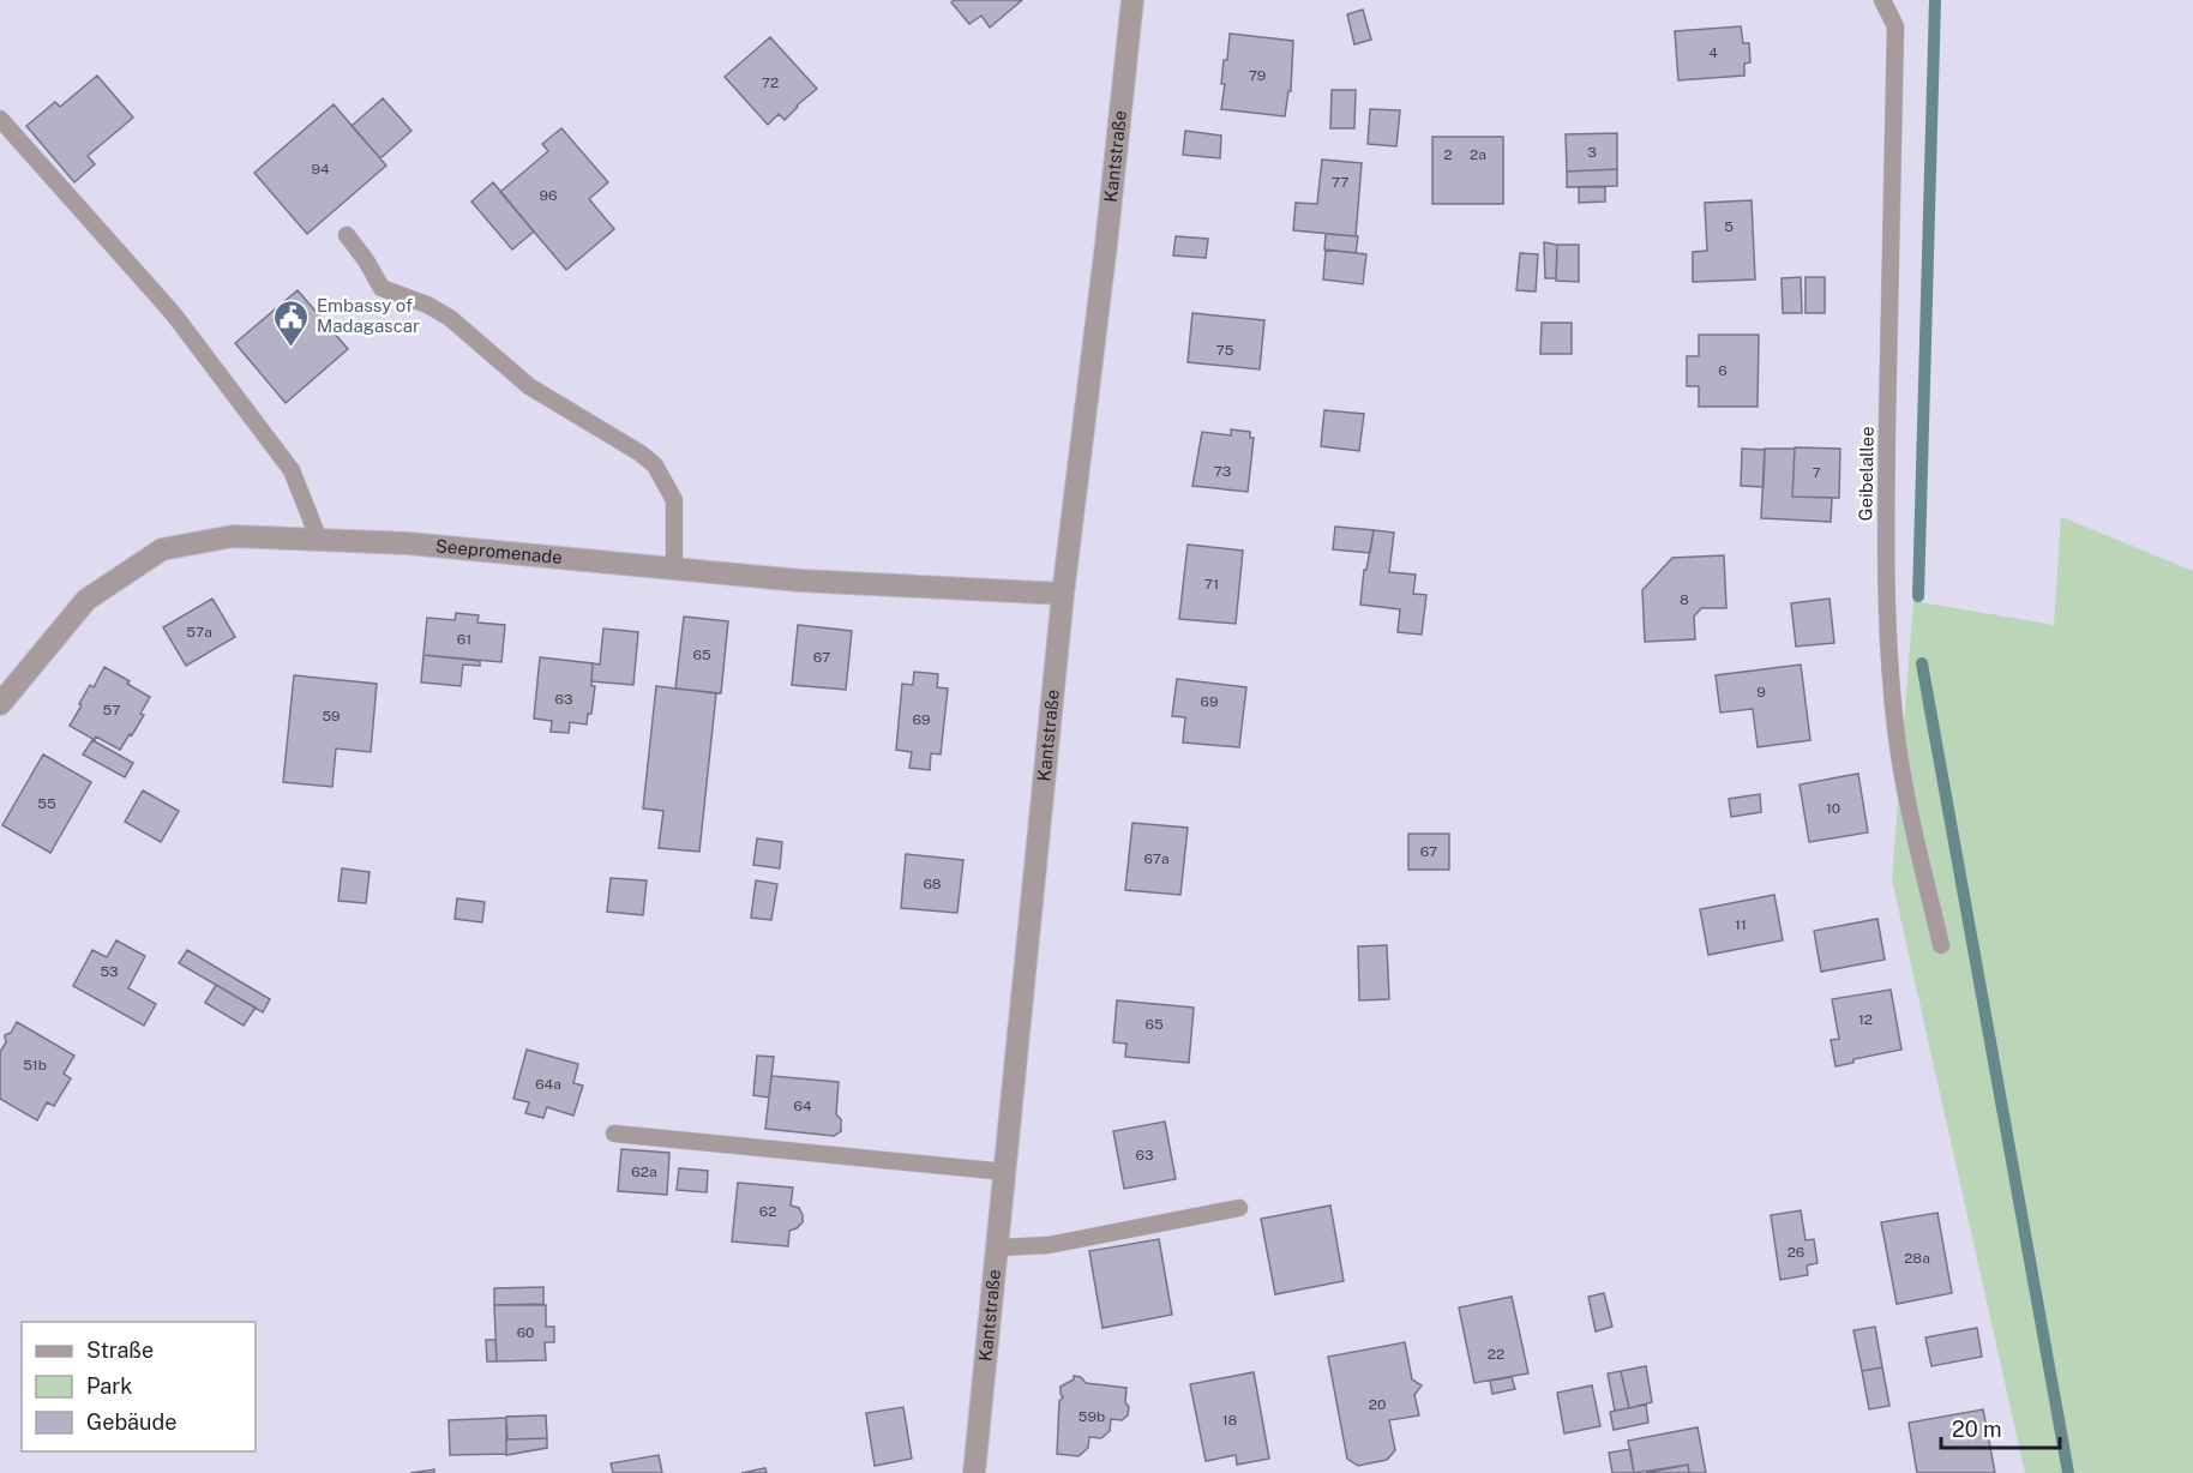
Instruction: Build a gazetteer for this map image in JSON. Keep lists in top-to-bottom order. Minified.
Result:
{"streets":{"street":["Kantstraße","Seepromenade"],"lane":["Geibelallee"]},"crossings":[["Kantstraße","Seepromenade"]],"places":{"public building":["Embassy of Madagascar"]},"house_numbers":["4","79","72","3","2","2a","94","77","96","5","75","6","73","7","71","8","57a","61","65","67","9","63","69","57","59","69","55","10","67","67a","68","11","53","12","65","51b","64a","64","63","62a","62","26","28a","60","22","20","59b","18"],"legend":["Straße","Park","Gebäude"],"scale_bar":"20 m"}
